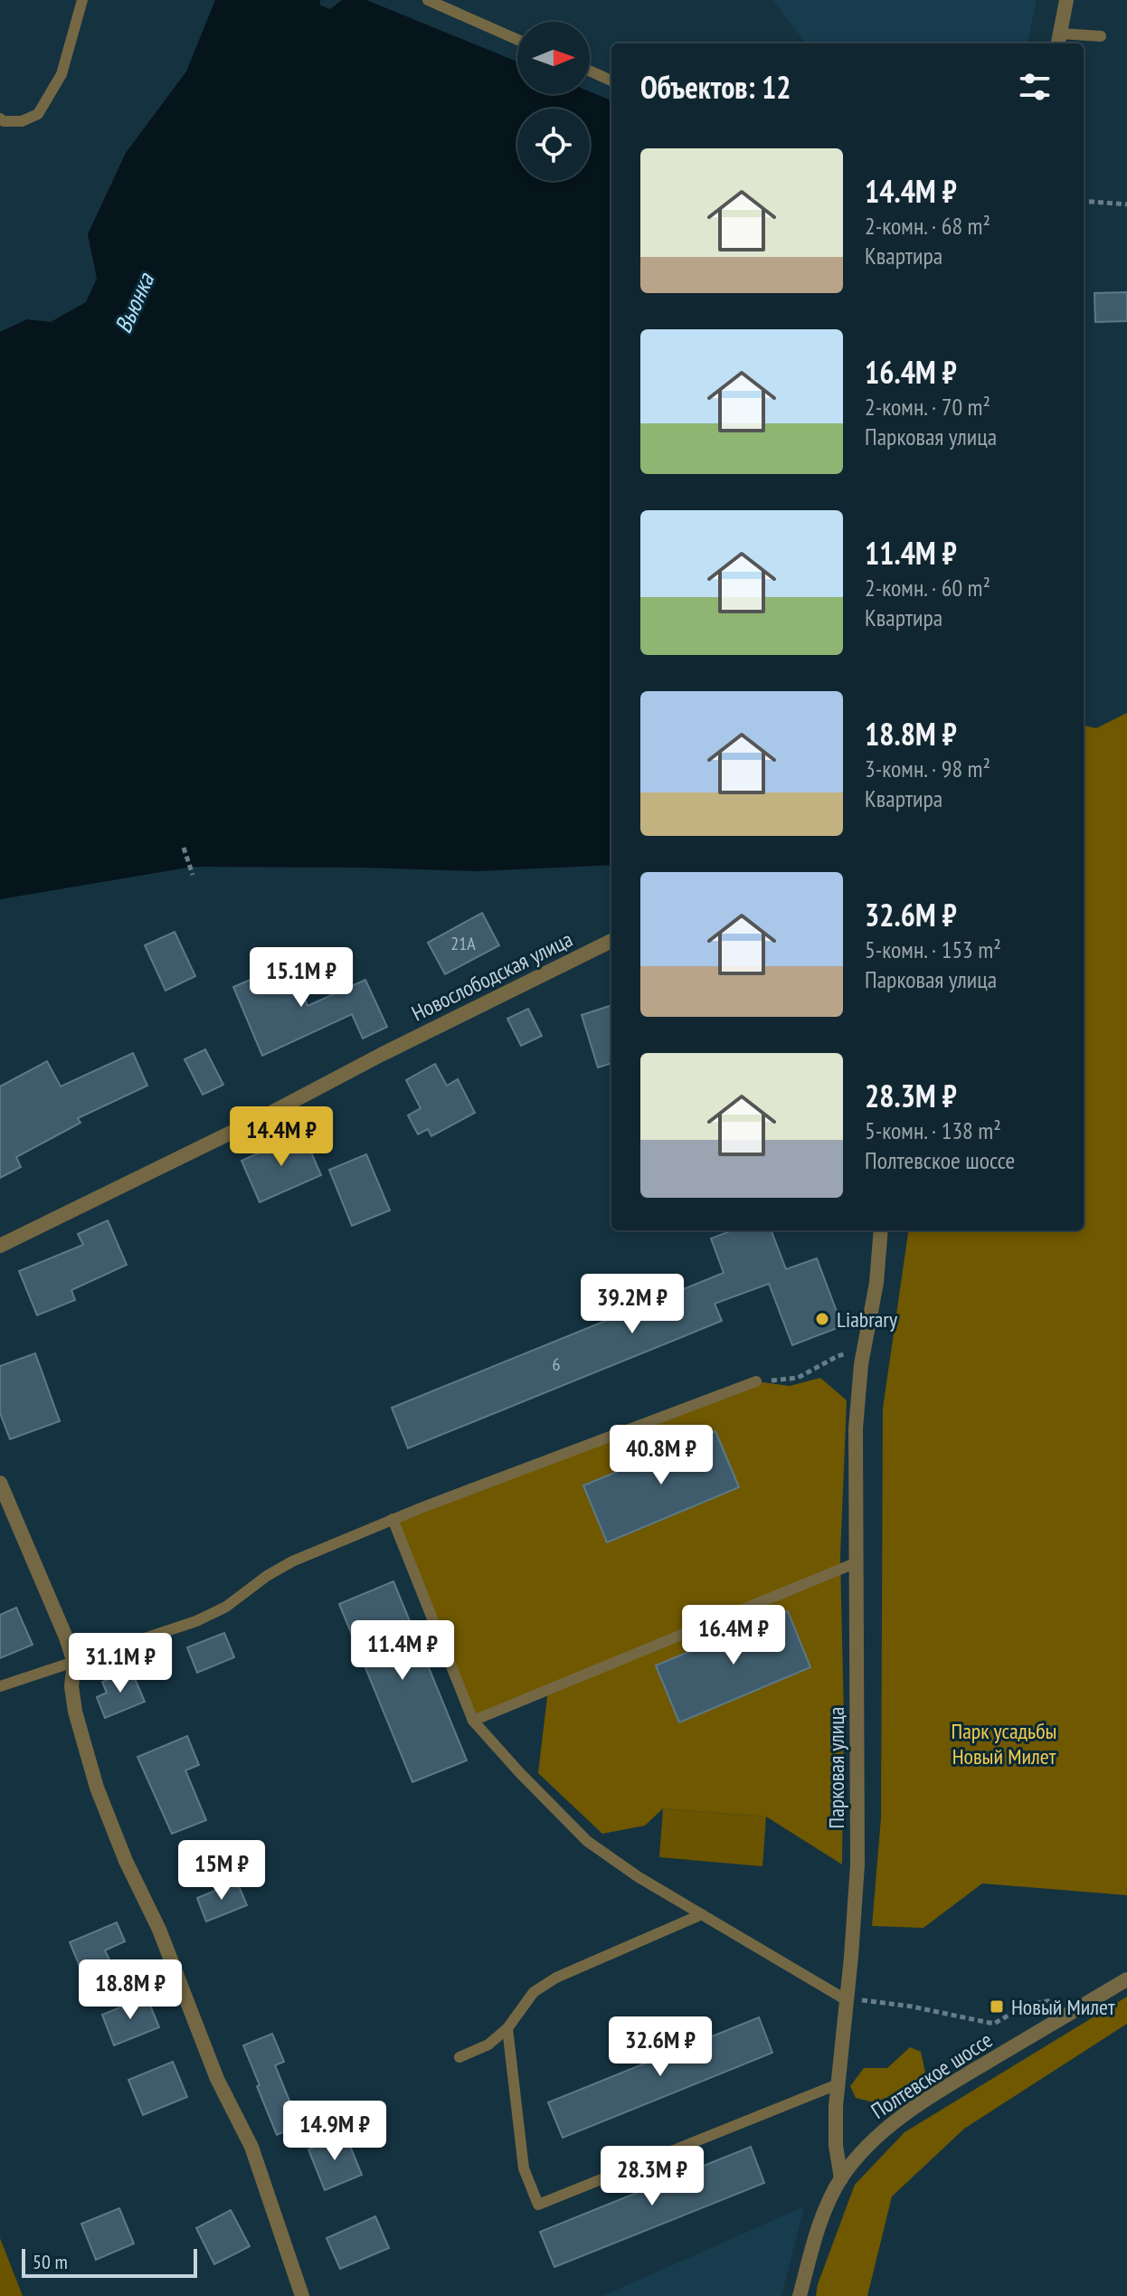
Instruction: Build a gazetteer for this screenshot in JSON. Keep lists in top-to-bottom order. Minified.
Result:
{"streets":{"street":["Новослободская улица","Парковая улица","Полтевское шоссе"]},"crossings":[["Парковая улица","Полтевское шоссе"]],"water":["Вьюнка"],"parks":["Парк усадьбы Новый Милет"],"places":{"other":["Liabrary"],"transit":["Новый Милет"]},"house_numbers":["21А","6"],"scale_bar":"50 m","north":"right","page":{"heading":"Объектов: 12","list":[{"name":"14.4M ₽","note":"2-комн. · 68 m² · Квартира"},{"name":"16.4M ₽","note":"2-комн. · 70 m² · Парковая улица"},{"name":"11.4M ₽","note":"2-комн. · 60 m² · Квартира"},{"name":"18.8M ₽","note":"3-комн. · 98 m² · Квартира"},{"name":"32.6M ₽","note":"5-комн. · 153 m² · Парковая улица"},{"name":"28.3M ₽","note":"5-комн. · 138 m² · Полтевское шоссе"}],"price":["15.1M ₽","14.4M ₽","39.2M ₽","40.8M ₽","16.4M ₽","11.4M ₽","31.1M ₽","15M ₽","18.8M ₽","32.6M ₽","14.9M ₽","28.3M ₽"],"scale":"50 m"}}
